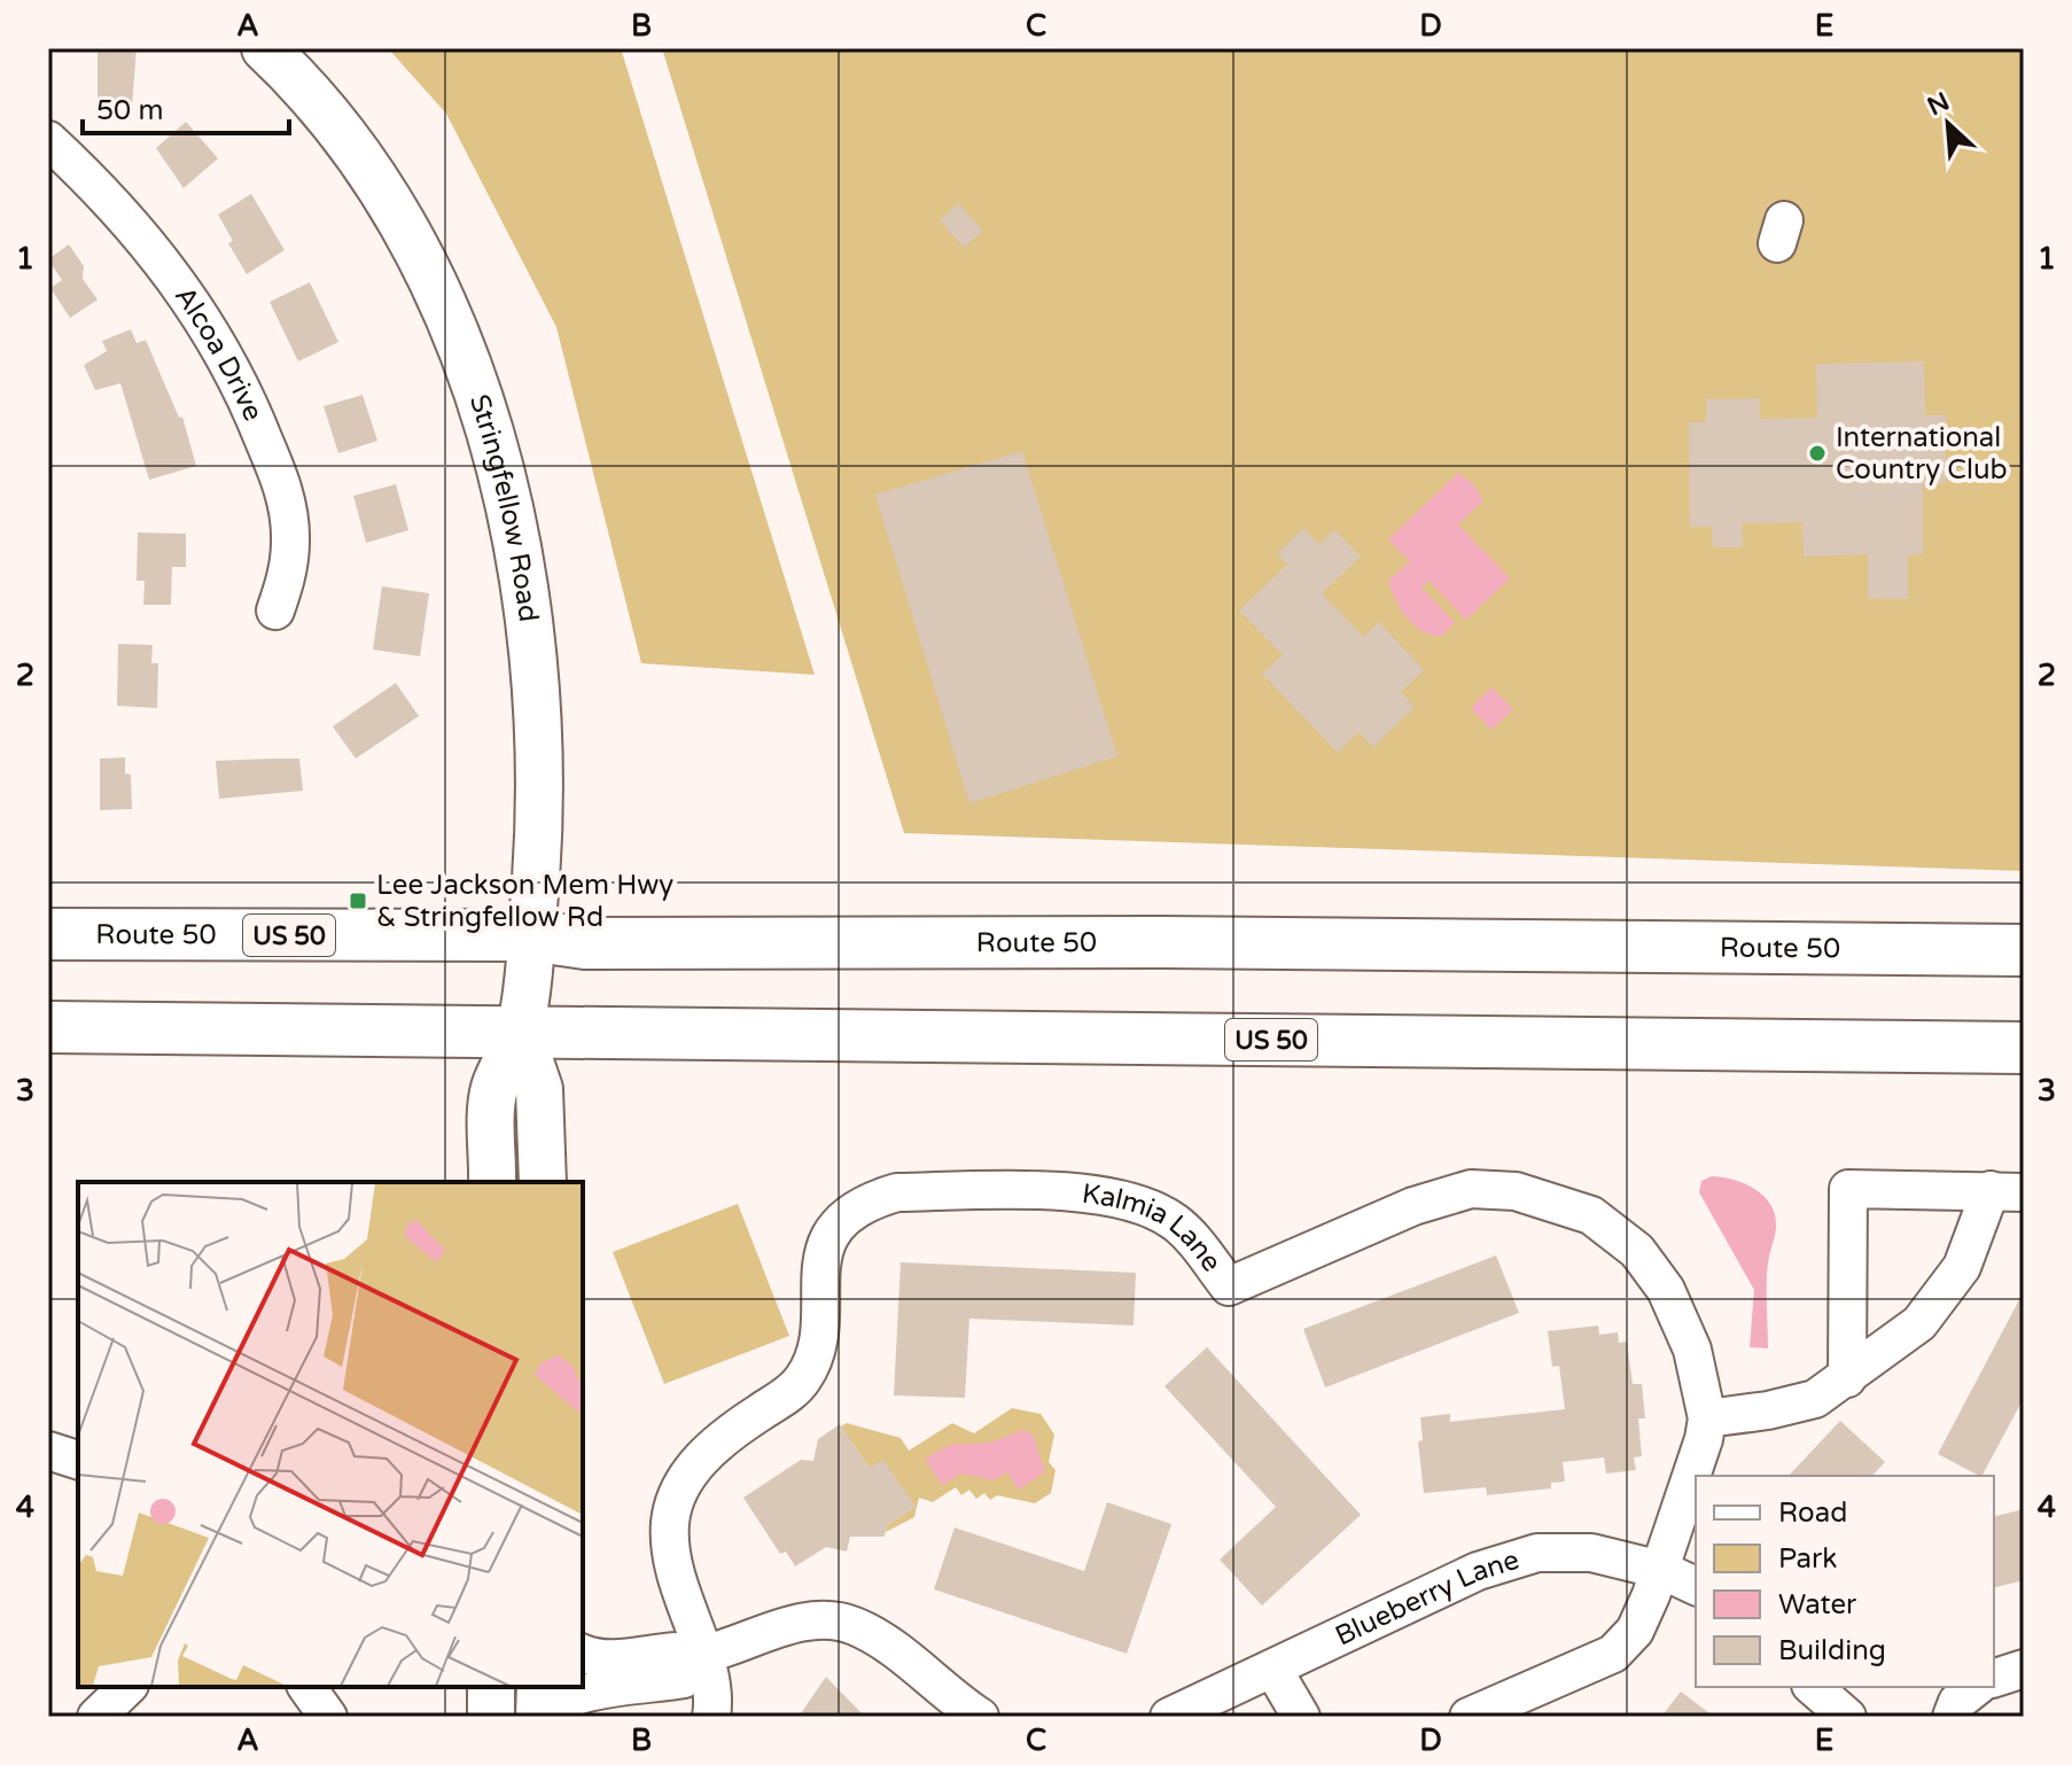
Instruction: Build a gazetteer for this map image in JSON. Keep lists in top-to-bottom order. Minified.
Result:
{"streets":{"highway":["Route 50","US 50"],"main road":["Stringfellow Road"],"street":["Alcoa Drive","Kalmia Lane","Blueberry Lane"]},"crossings":[["Stringfellow Road","Route 50"],["Stringfellow Road","US 50"],["Kalmia Lane","Blueberry Lane"]],"places":{"other":["International Country Club"],"transit":["Lee Jackson Mem Hwy & Stringfellow Rd"]},"legend":["Road","Park","Water","Building"],"scale_bar":"50 m","north":"top left","grid":{"columns":["A","B","C","D","E"],"rows":["1","2","3","4"]}}
